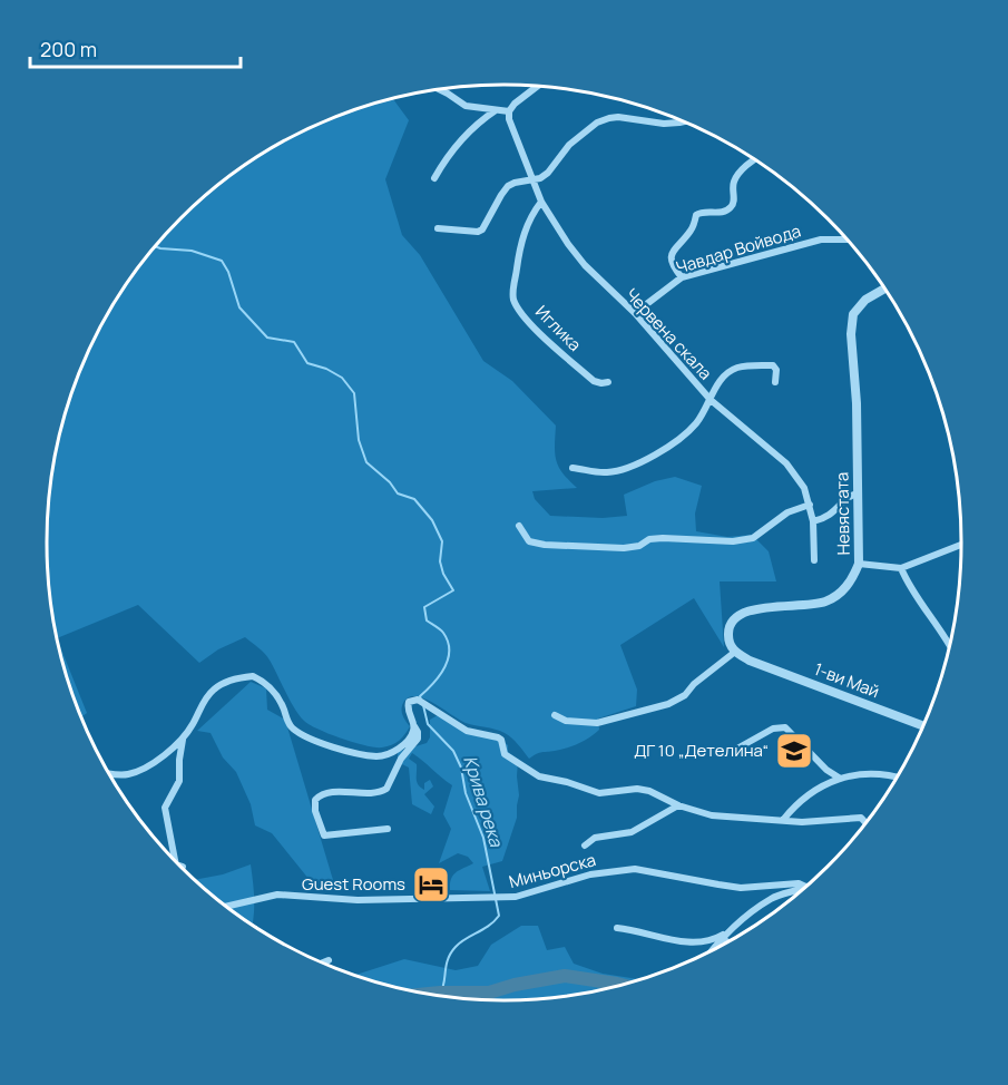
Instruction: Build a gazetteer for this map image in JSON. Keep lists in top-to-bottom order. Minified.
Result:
{"streets":{"street":["Чавдар Войвода","Иглика","Червена скала","Невястата","1-ви Май","Миньорска"]},"crossings":[["Чавдар Войвода","Червена скала"],["Иглика","Червена скала"],["Невястата","1-ви Май"]],"water":["Крива река"],"places":{"school or university":["ДГ 10 „Детелина“"],"hotel":["Guest Rooms"]},"scale_bar":"200 m"}
